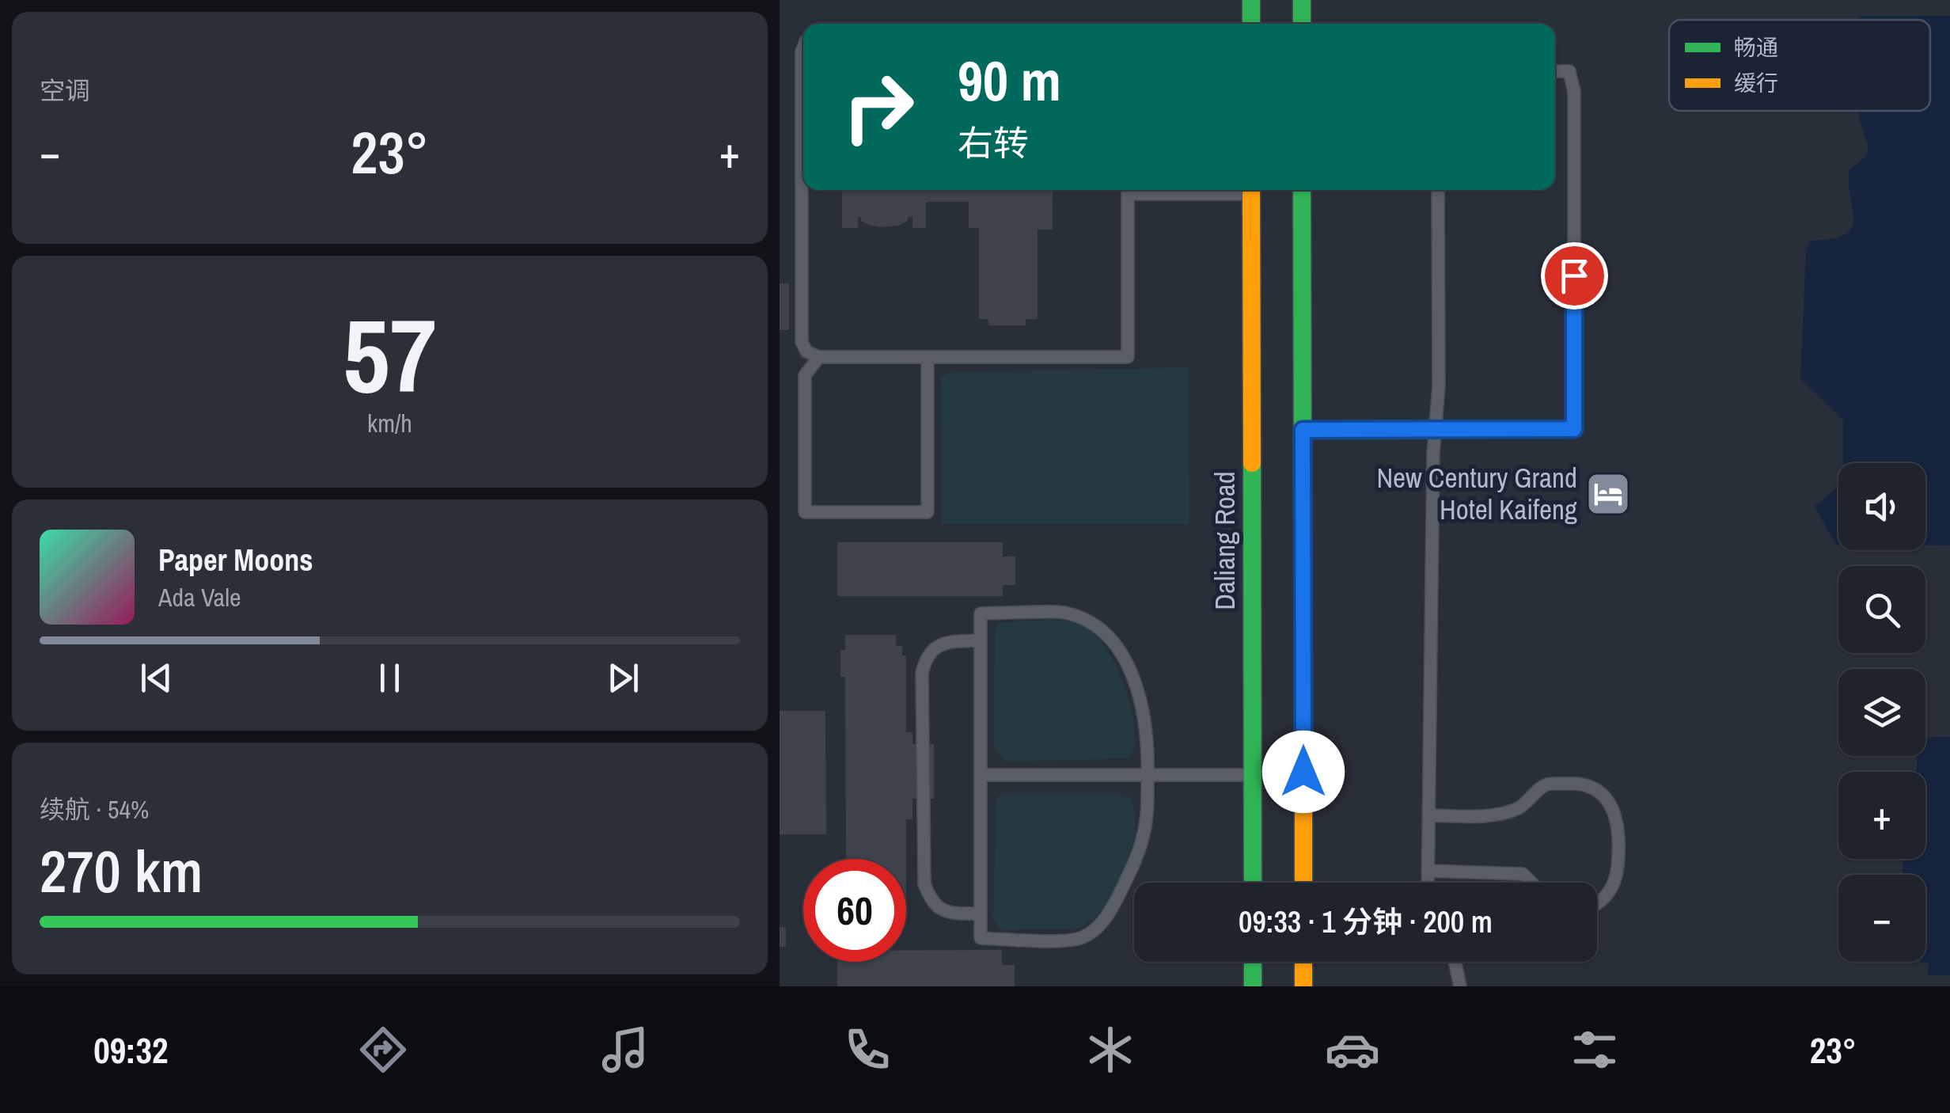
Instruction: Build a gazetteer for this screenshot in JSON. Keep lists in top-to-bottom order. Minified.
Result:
{"streets":{"main road":["Daliang Road"]},"places":{"hotel":["New Century Grand Hotel Kaifeng"]},"legend":["畅通","缓行"],"page":{"tile":["空调",["57","km/h"],["续航 · 54%","270 km"]],"turn":["90 m","右转"],"heat":["−","23°","+"],"map_buttons":["+","−"],"song":["Paper Moons","Ada Vale"],"limit":"60","trip":"09:33 · 1 分钟 · 200 m","tabs":["09:32","23°"]}}
